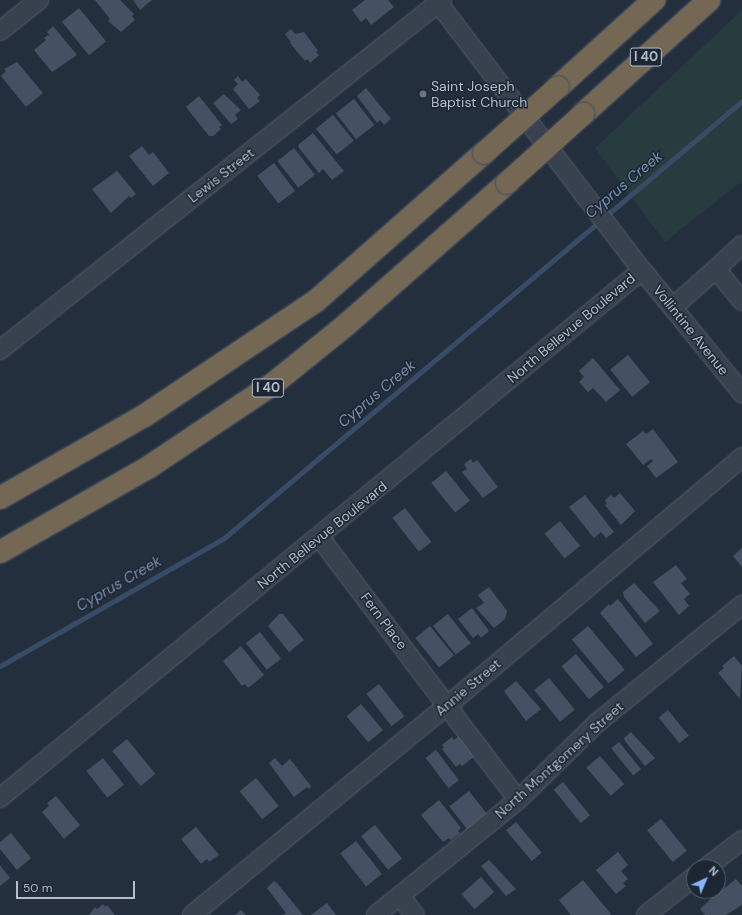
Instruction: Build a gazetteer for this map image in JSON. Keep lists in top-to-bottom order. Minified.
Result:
{"streets":{"highway":["I 40"],"street":["Lewis Street","North Bellevue Boulevard","Vollintine Avenue","Fern Place","Annie Street","North Montgomery Street"]},"crossings":[["Lewis Street","Vollintine Avenue"],["North Bellevue Boulevard","Vollintine Avenue"],["North Bellevue Boulevard","Fern Place"],["Fern Place","Annie Street"],["Fern Place","North Montgomery Street"]],"water":["Cyprus Creek"],"places":["Saint Joseph Baptist Church"],"scale_bar":"50 m","north":"top right"}
